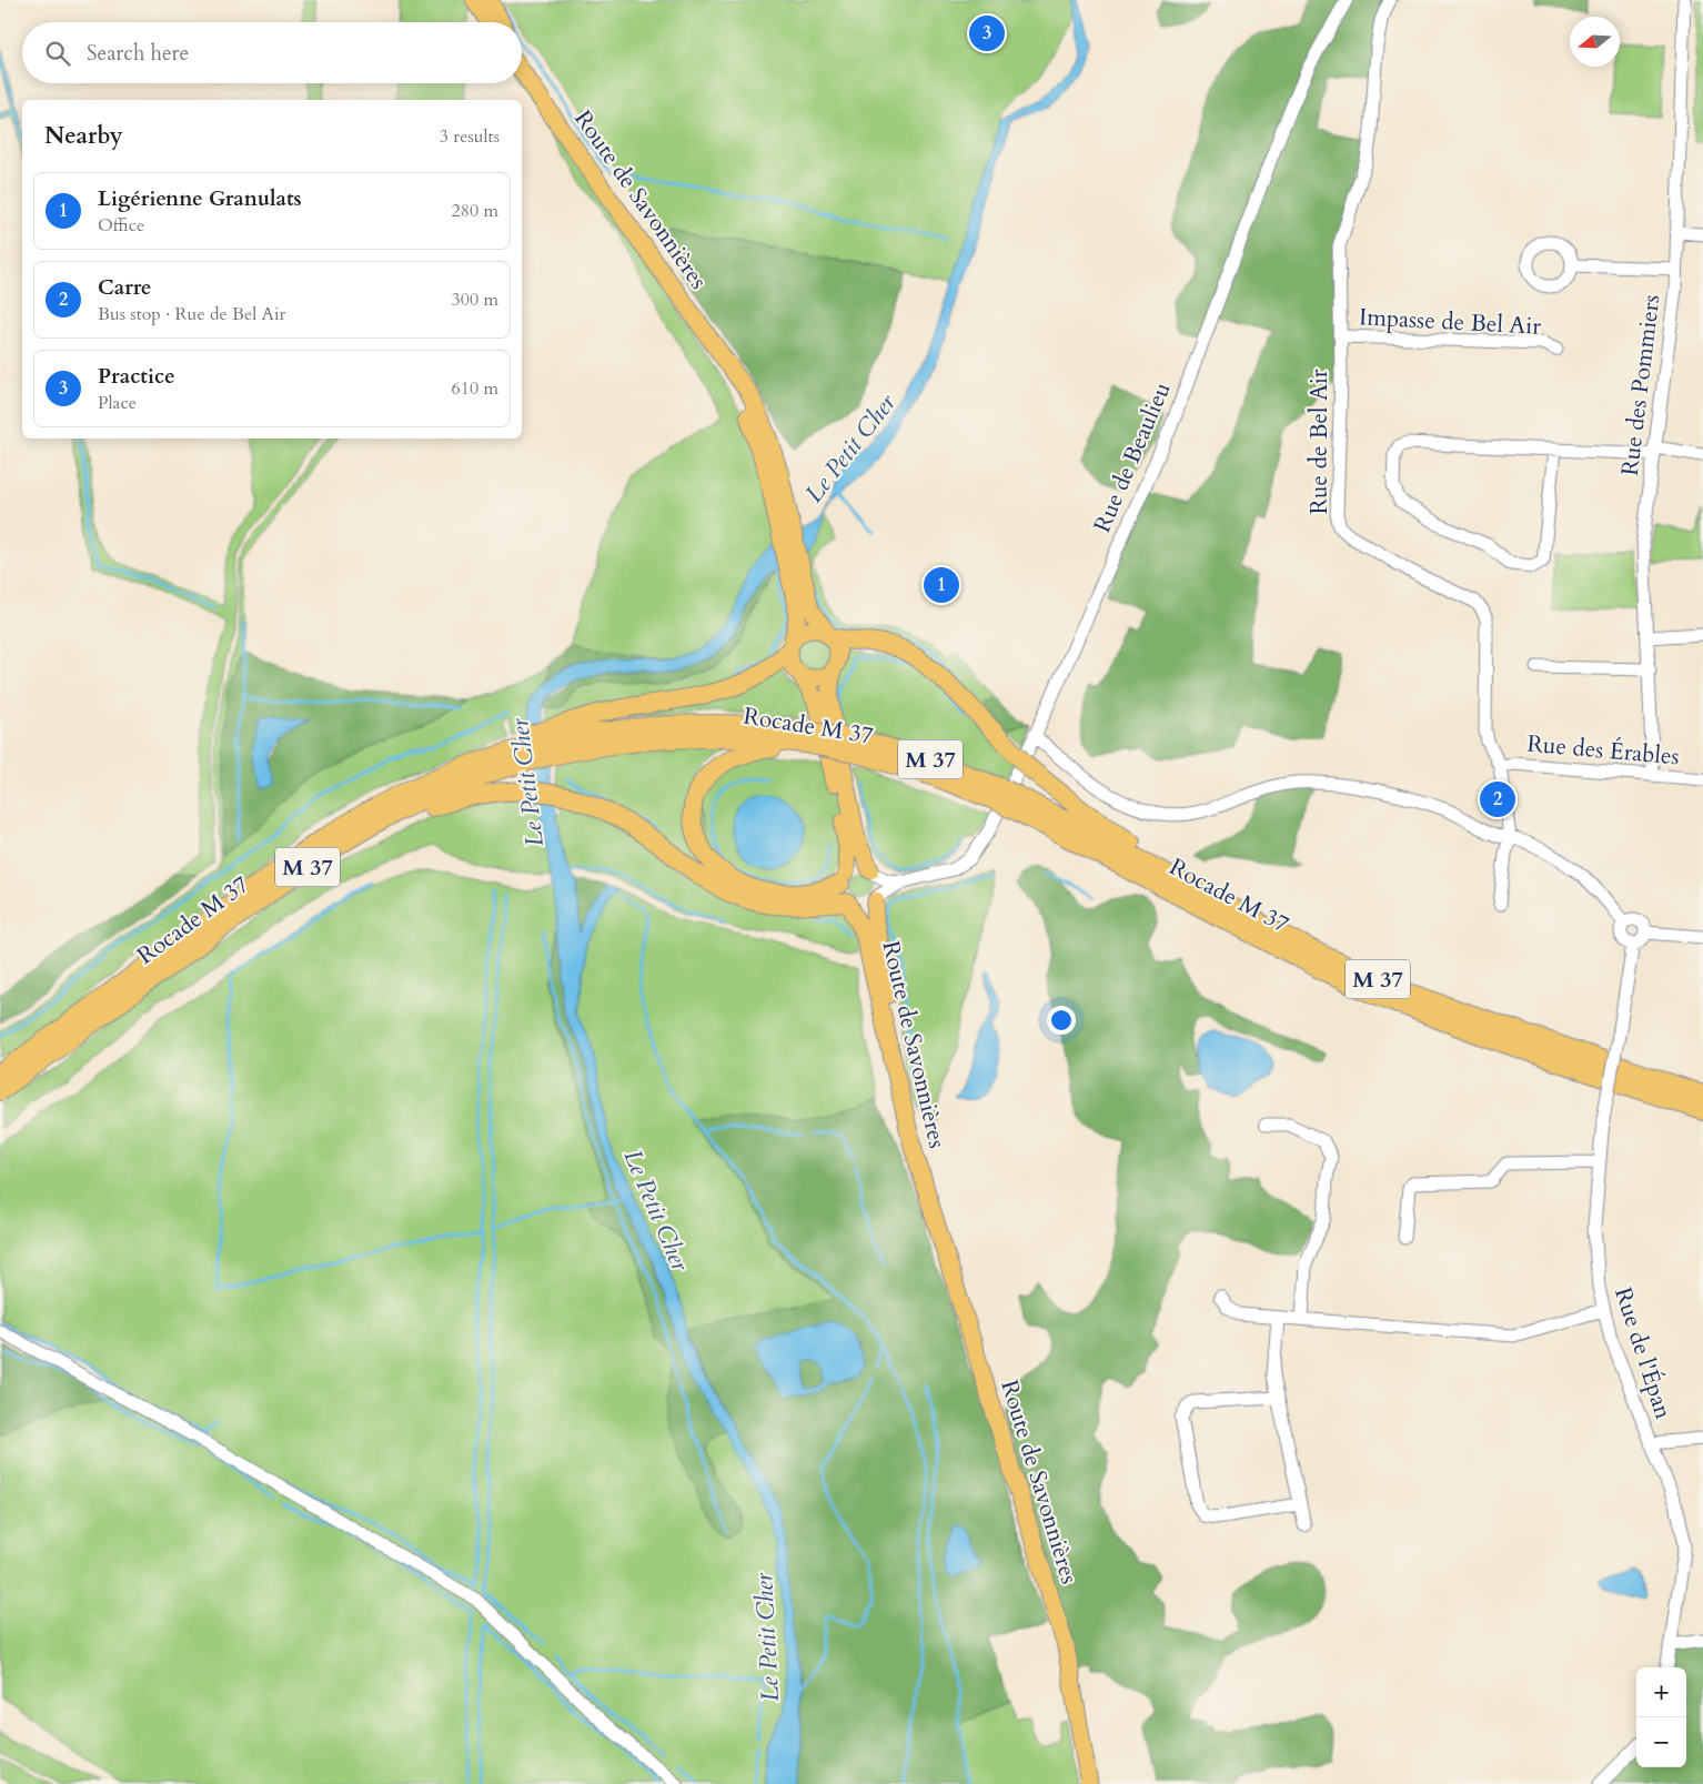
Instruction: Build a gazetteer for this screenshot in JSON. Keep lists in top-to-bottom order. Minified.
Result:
{"streets":{"highway":["Rocade M 37","M 37"],"main road":["Route de Savonnières"],"street":["Impasse de Bel Air","Rue des Pommiers","Rue de Bel Air","Rue de Beaulieu","Rue des Érables","Rue de l'Épan"]},"crossings":[["Route de Savonnières","Rue de Beaulieu"],["Impasse de Bel Air","Rue de Bel Air"],["Rue des Pommiers","Rue des Érables"],["Rue de Bel Air","Rue des Érables"]],"water":["Le Petit Cher"],"north":"left","page":{"pins":["3","1","2"],"search":"Search here","heading":["Nearby","3 results"],"list":[{"mark":"1","name":"Ligérienne Granulats","note":"Office","value":"280 m"},{"mark":"2","name":"Carre","note":"Bus stop · Rue de Bel Air","value":"300 m"},{"mark":"3","name":"Practice","note":"Place","value":"610 m"}],"map_buttons":["+","−"]}}
